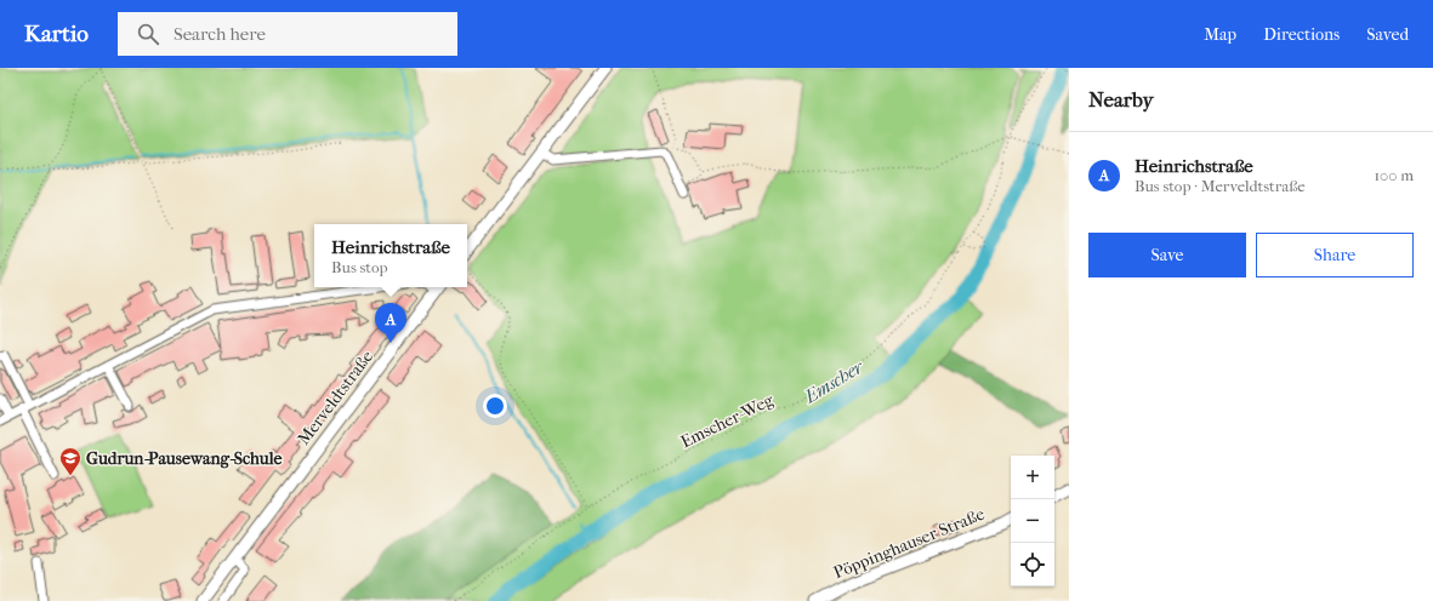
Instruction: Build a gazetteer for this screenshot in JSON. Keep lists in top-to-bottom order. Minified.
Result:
{"streets":{"main road":["Merveldtstraße","Pöppinghauser Straße"],"path":["Emscher-Weg"]},"water":["Emscher"],"places":{"school or university":["Gudrun-Pausewang-Schule"]},"page":{"header":"Kartio","search":"Search here","nav":["Map","Directions","Saved"],"heading":"Nearby","list":[{"mark":"A","name":"Heinrichstraße","note":"Bus stop · Merveldtstraße","value":"100 m"}],"buttons":["Save","Share"],"popup":["Heinrichstraße","Bus stop"],"pins":"A","map_buttons":["+","−"]}}
